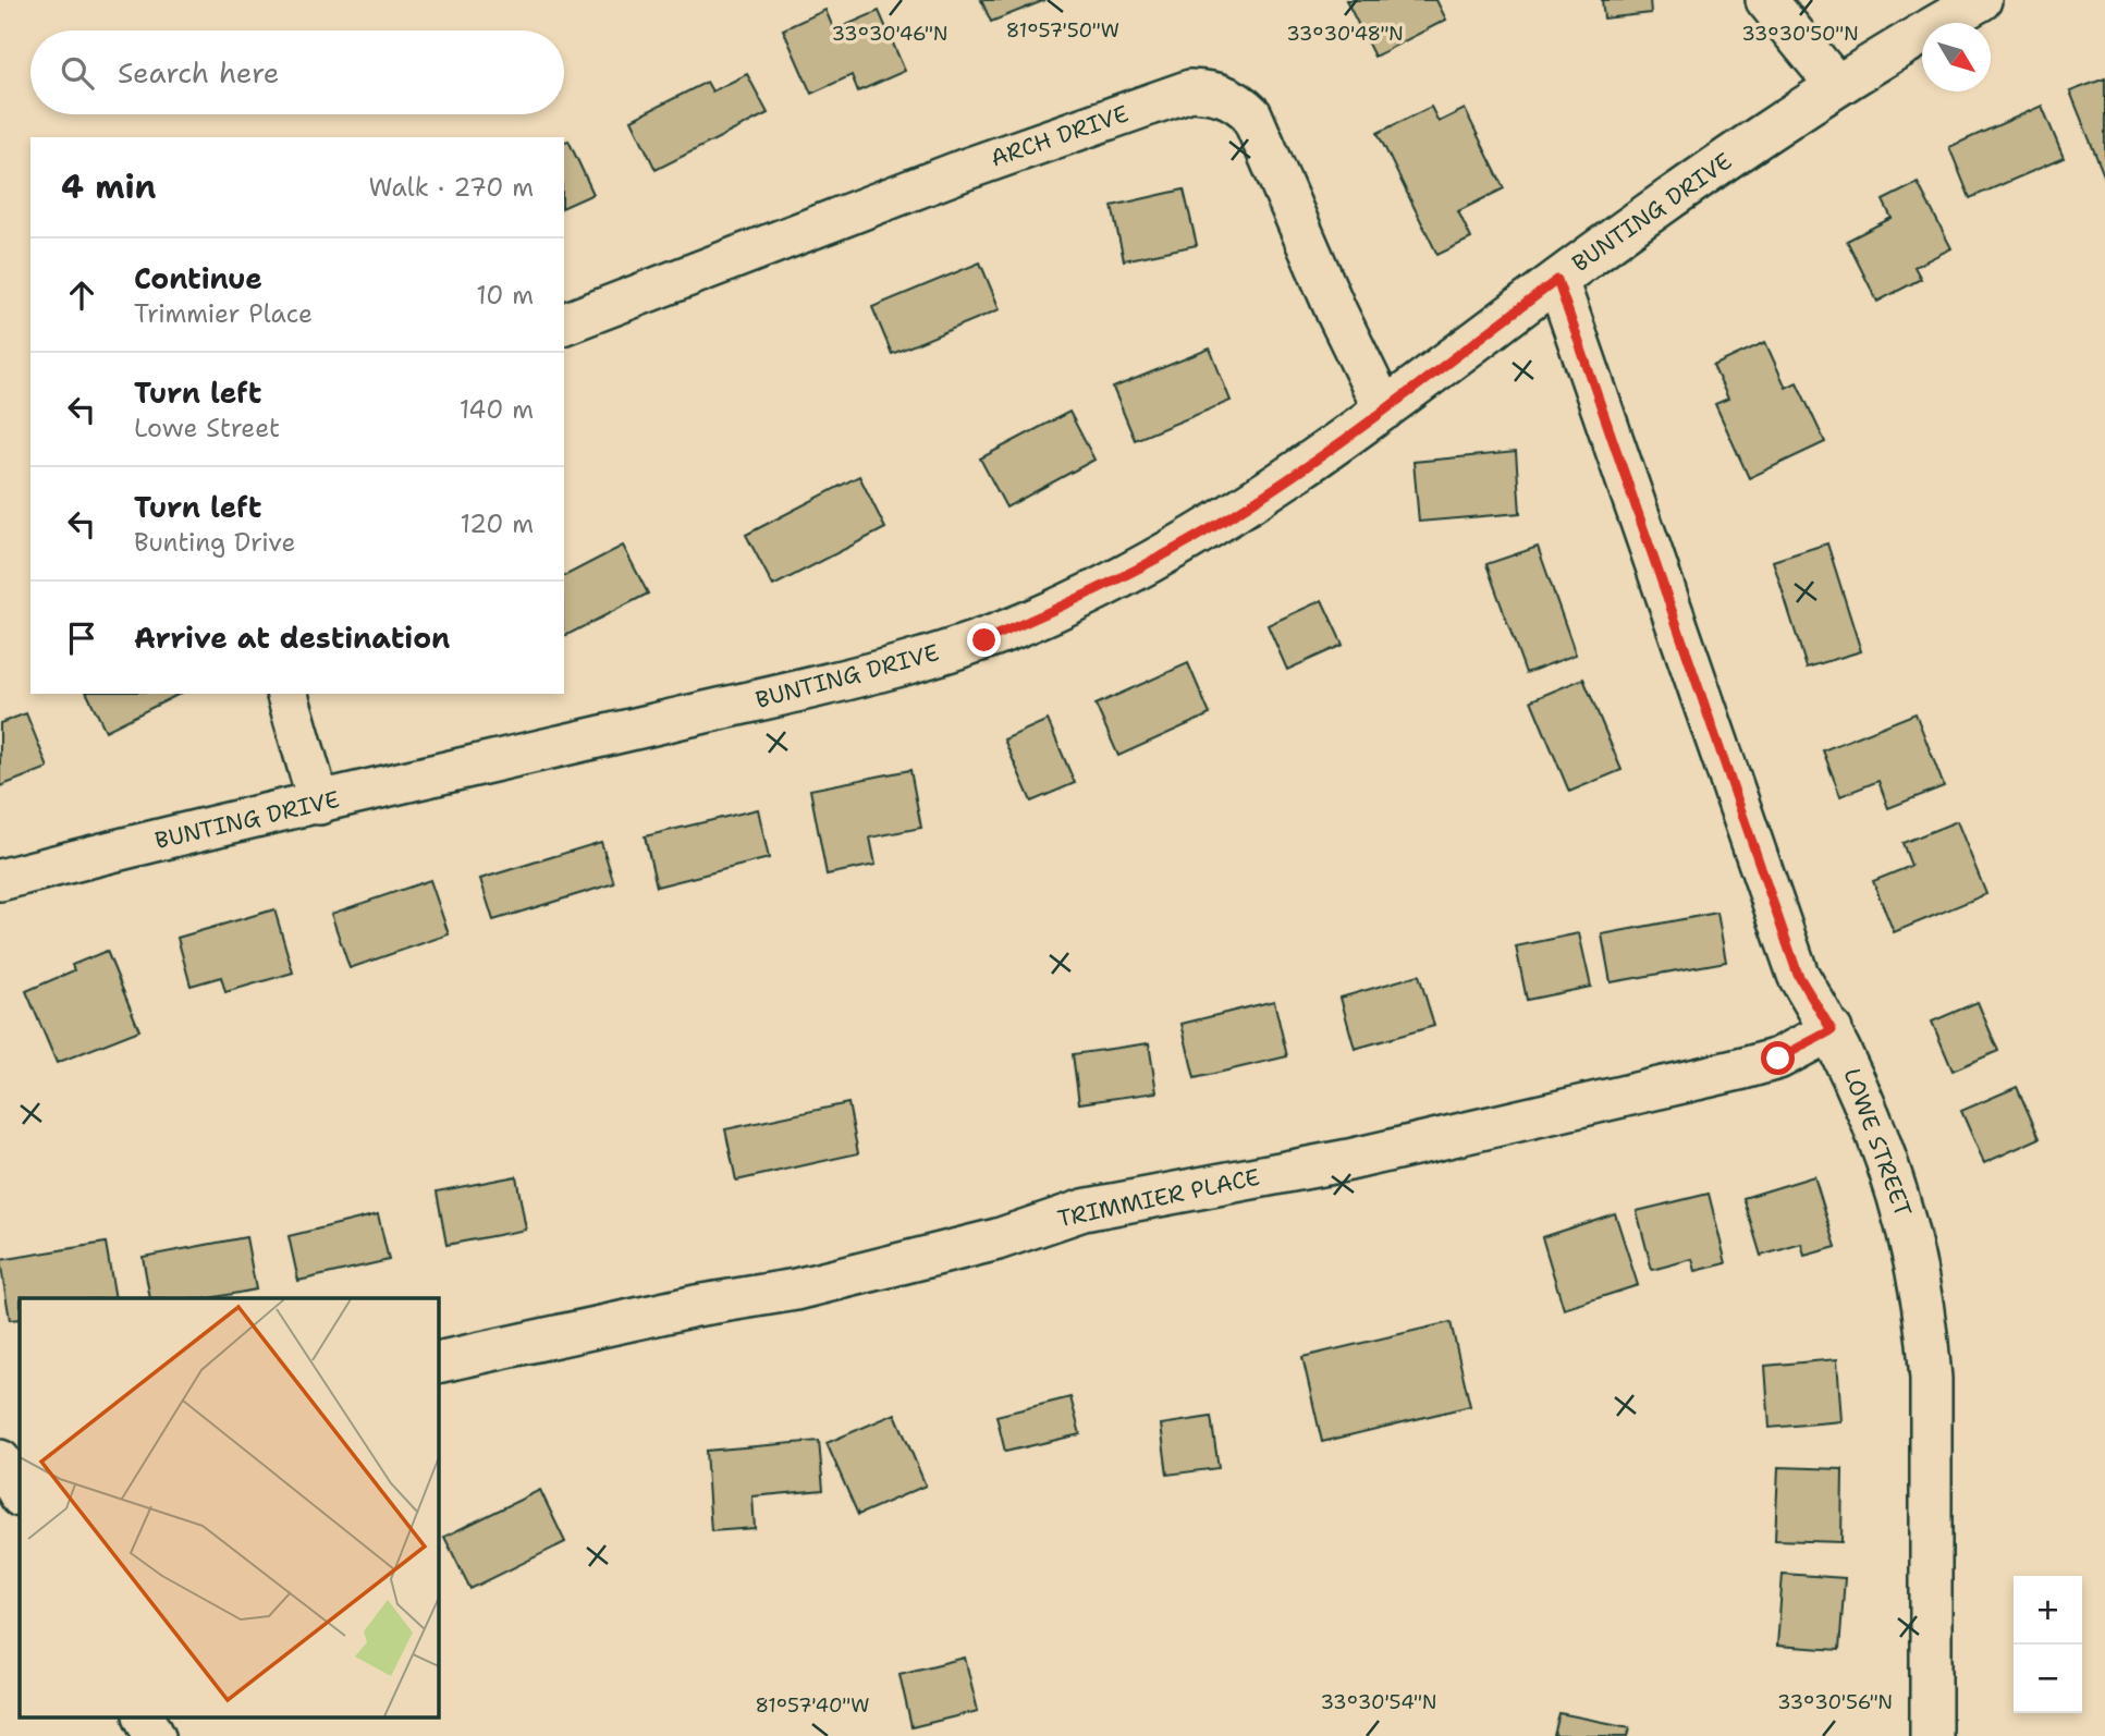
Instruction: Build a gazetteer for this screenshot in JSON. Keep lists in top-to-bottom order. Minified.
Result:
{"streets":{"street":["ARCH DRIVE","BUNTING DRIVE","LOWE STREET","TRIMMIER PLACE"]},"crossings":[["ARCH DRIVE","BUNTING DRIVE"],["BUNTING DRIVE","LOWE STREET"],["LOWE STREET","TRIMMIER PLACE"]],"north":"bottom right","page":{"search":"Search here","heading":["4 min","Walk · 270 m"],"list":[["Continue","Trimmier Place","10 m"],["Turn left","Lowe Street","140 m"],["Turn left","Bunting Drive","120 m"],"Arrive at destination"],"map_buttons":["+","−"]},"coordinates":["81°57'50\"W","33°30'50\"N","33°30'46\"N","33°30'48\"N","33°30'54\"N","33°30'56\"N","81°57'40\"W"]}
